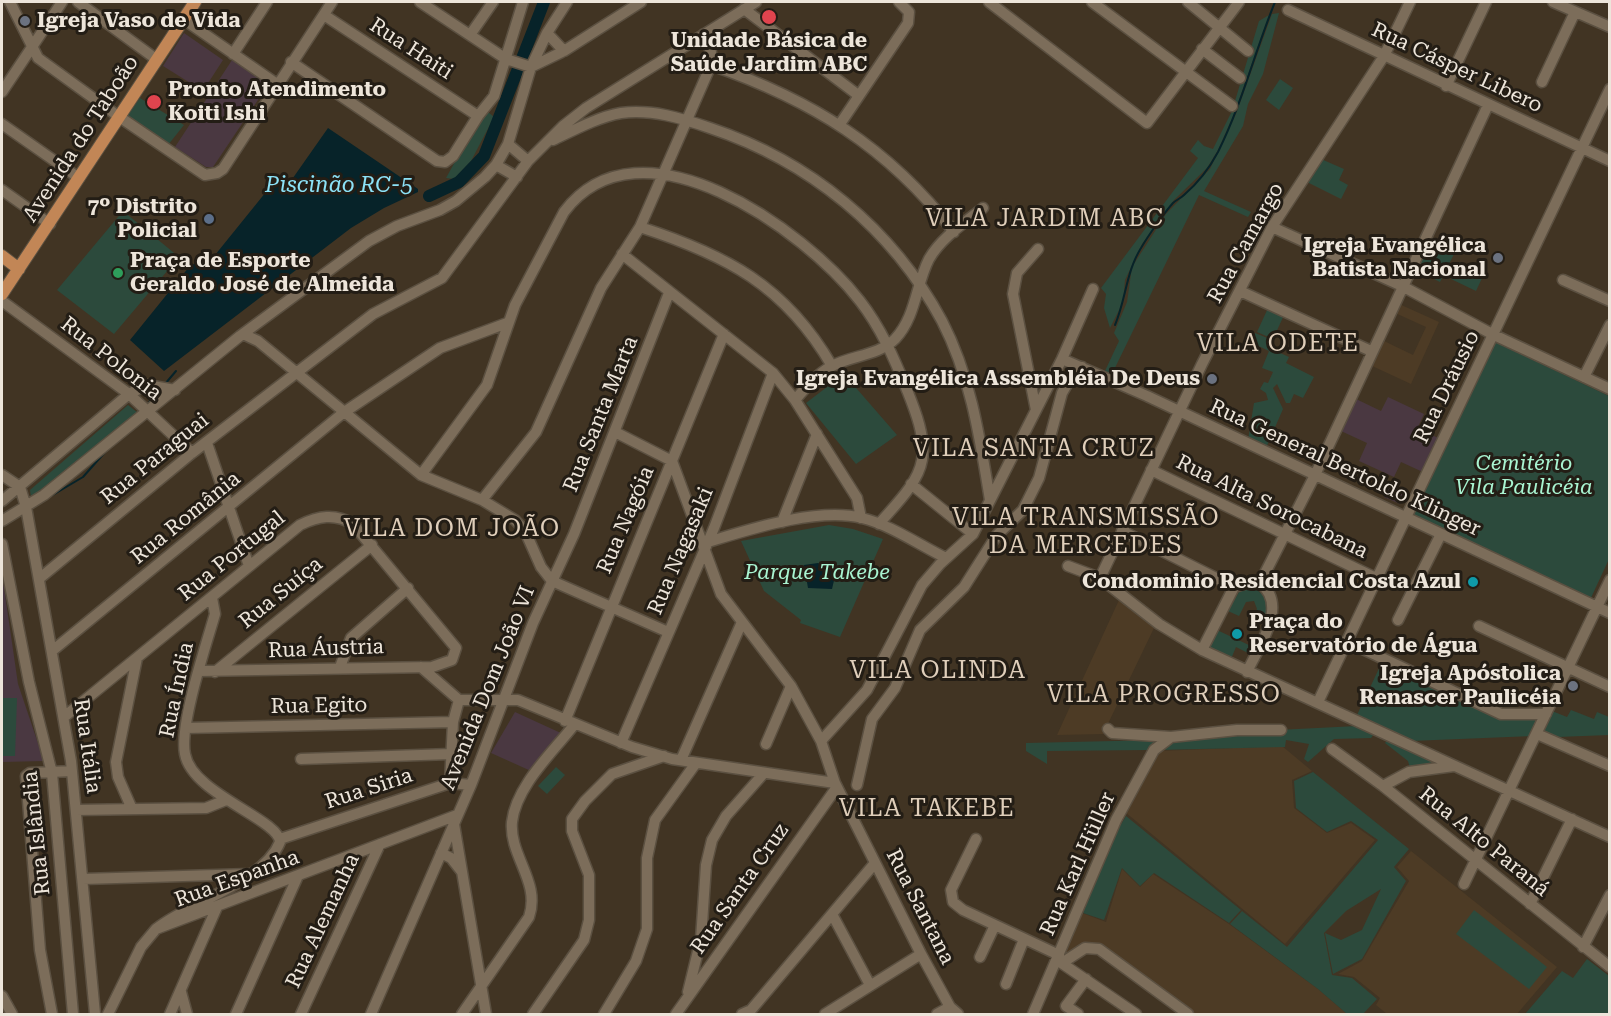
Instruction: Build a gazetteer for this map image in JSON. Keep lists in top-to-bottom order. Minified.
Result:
{"streets":{"main road":["Avenida do Taboão"],"street":["Rua Haiti","Rua Cásper Libero","Rua Camargo","Rua Polonia","Rua Dráusio","Rua Santa Marta","Rua Paraguai","Rua General Bertoldo Klinger","Rua Alta Sorocabana","Rua România","Rua Nagóia","Rua Nagasaki","Rua Portugal","Rua Suíça","Rua Áustria","Avenida Dom João VI","Rua Índia","Rua Egito","Rua Itália","Rua Siria","Rua Islândia","Rua Alto Paraná","Rua Karl Hüller","Rua Espanha","Rua Santa Cruz","Rua Santana","Rua Alemanha"]},"crossings":[["Rua Cásper Libero","Rua Camargo"],["Rua Cásper Libero","Rua Dráusio"],["Rua Camargo","Rua General Bertoldo Klinger"],["Rua Camargo","Rua Alta Sorocabana"],["Rua Polonia","Rua Paraguai"],["Rua Dráusio","Rua General Bertoldo Klinger"],["Rua Dráusio","Rua Alta Sorocabana"],["Rua Santa Marta","Avenida Dom João VI"],["Rua Paraguai","Avenida Dom João VI"],["Rua Paraguai","Rua Itália"],["Rua România","Avenida Dom João VI"],["Rua România","Rua Itália"],["Rua Nagóia","Rua Santana"],["Rua Nagasaki","Rua Santana"],["Rua Portugal","Rua Suíça"],["Rua Portugal","Rua Áustria"],["Rua Portugal","Rua Índia"],["Rua Portugal","Rua Itália"],["Rua Suíça","Rua Áustria"],["Rua Áustria","Rua Índia"],["Avenida Dom João VI","Rua Siria"],["Avenida Dom João VI","Rua Espanha"],["Rua Índia","Rua Egito"],["Rua Índia","Rua Siria"],["Rua Espanha","Rua Alemanha"],["Rua Santa Cruz","Rua Santana"]],"districts":["VILA JARDIM ABC","VILA ODETE","VILA SANTA CRUZ","VILA TRANSMISSÃO DA MERCEDES","VILA DOM JOÃO","VILA OLINDA","VILA PROGRESSO","VILA TAKEBE"],"water":["Piscinão RC-5"],"parks":["Cemitério Vila Paulicéia","Parque Takebe"],"places":["Unidade Básica de Saúde Jardim ABC","Igreja Vaso de Vida","Pronto Atendimento Koiti Ishi","7º Distrito Policial","Igreja Evangélica Batista Nacional","Praça de Esporte Geraldo José de Almeida","Igreja Evangélica Assembléia De Deus","Condominio Residencial Costa Azul","Praça do Reservatório de Água","Igreja Apóstolica Renascer Paulicéia"]}
